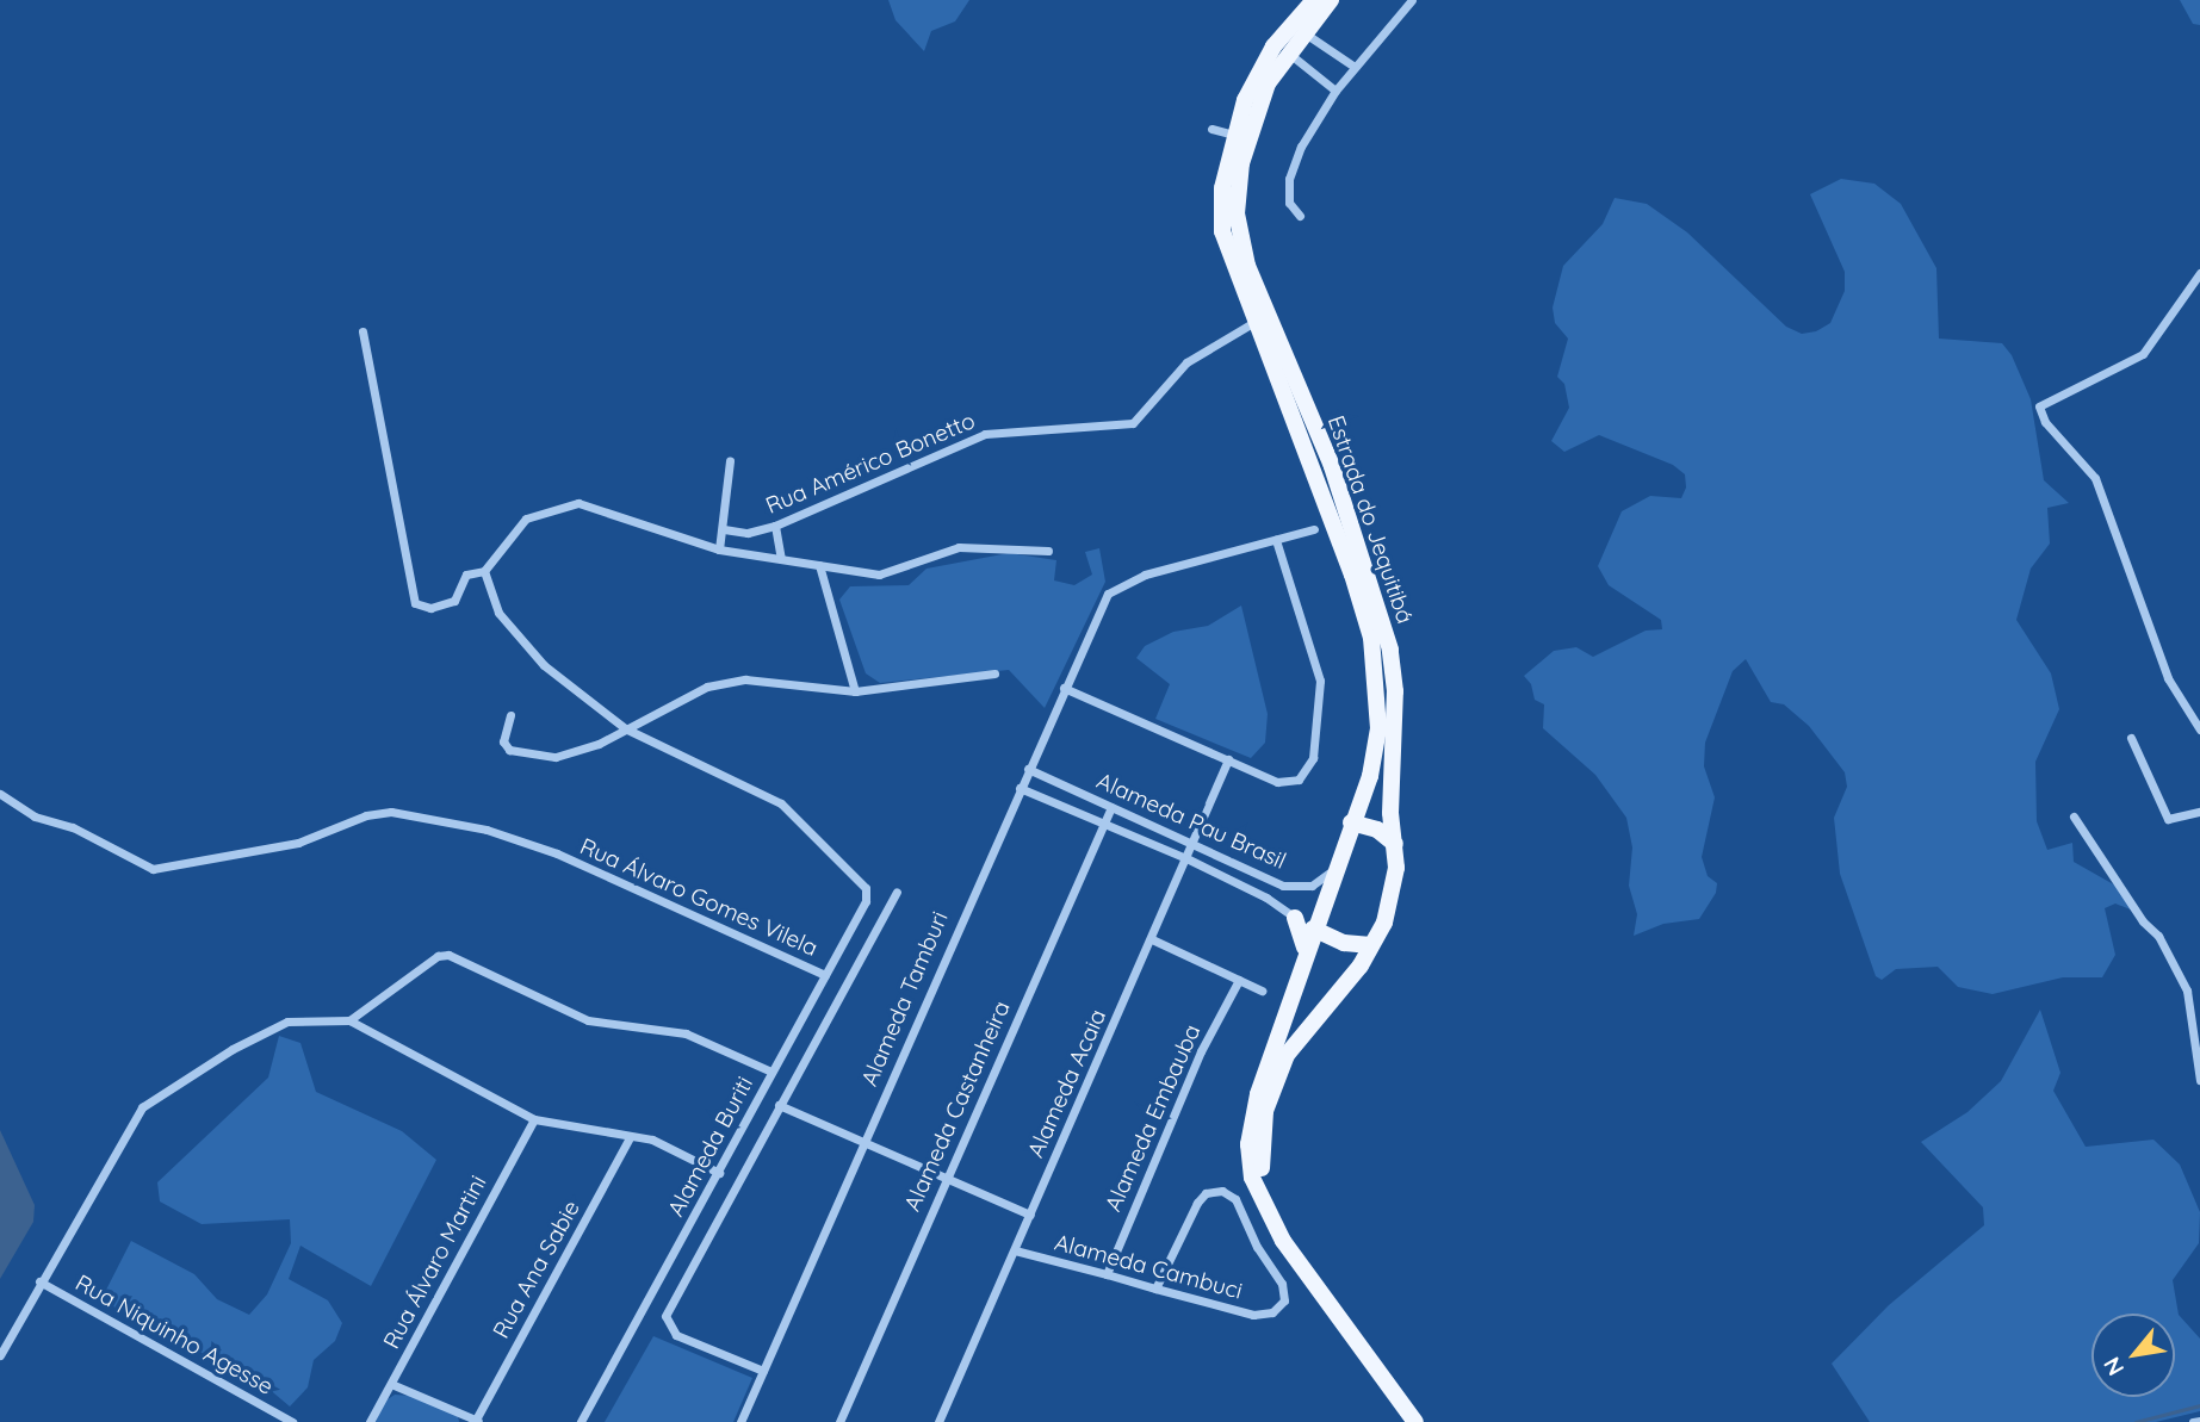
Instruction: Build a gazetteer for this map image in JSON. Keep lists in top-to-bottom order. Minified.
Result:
{"streets":{"main road":["Estrada do Jequitibá"],"street":["Rua Américo Bonetto","Alameda Pau Brasil","Rua Álvaro Gomes Vilela","Alameda Tamburi","Alameda Acaia","Alameda Castanheira","Alameda Embauba","Alameda Buriti","Rua Álvaro Martini","Alameda Cambuci","Rua Ana Sabie","Rua Niquinho Agesse"]},"crossings":[["Rua Américo Bonetto","Estrada do Jequitibá"],["Estrada do Jequitibá","Alameda Pau Brasil"],["Alameda Pau Brasil","Alameda Tamburi"],["Alameda Pau Brasil","Alameda Acaia"],["Alameda Pau Brasil","Alameda Castanheira"],["Rua Álvaro Gomes Vilela","Alameda Buriti"],["Alameda Acaia","Alameda Cambuci"],["Alameda Embauba","Alameda Cambuci"]],"north":"bottom left"}
